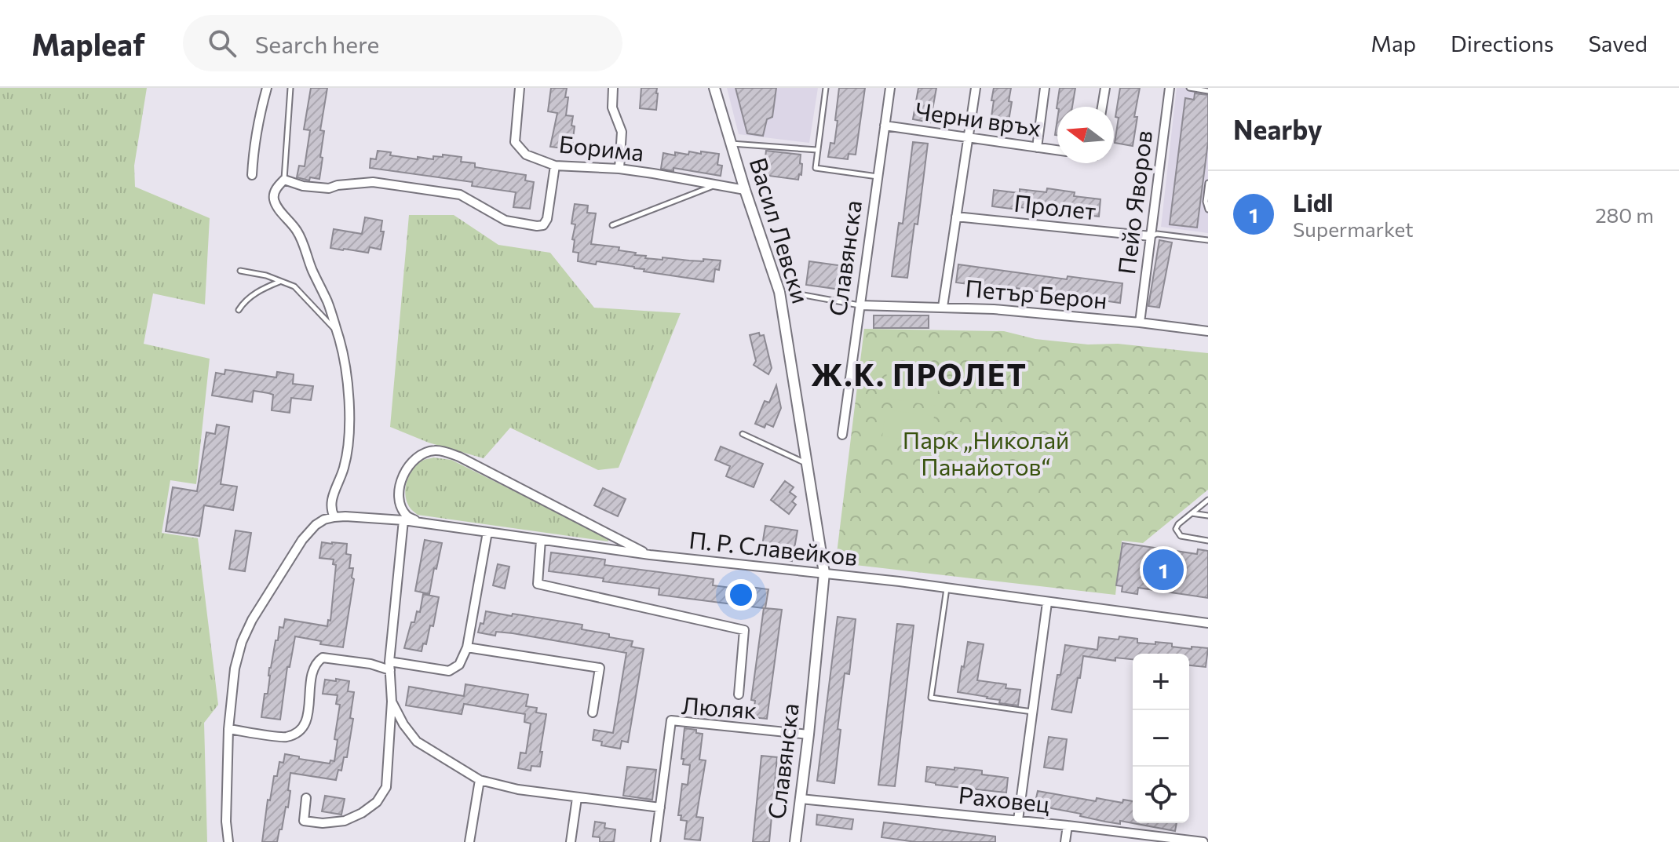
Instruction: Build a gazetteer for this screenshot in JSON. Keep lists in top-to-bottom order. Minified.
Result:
{"streets":{"street":["Черни връх","Борима","Пейо Яворов","Пролет","Васил Левски","Славянска","Петър Берон","П. Р. Славейков","Люляк","Раховец"]},"crossings":[["Черни връх","Славянска"],["Борима","Васил Левски"],["Пейо Яворов","Пролет"],["Пейо Яворов","Петър Берон"],["Васил Левски","Славянска"],["Васил Левски","П. Р. Славейков"],["Славянска","Петър Берон"],["Славянска","П. Р. Славейков"],["Славянска","Люляк"],["Славянска","Раховец"]],"districts":["Ж.К. ПРОЛЕТ"],"parks":["Парк „Николай Панайотов“"],"north":"left","page":{"header":"Mapleaf","search":"Search here","nav":["Map","Directions","Saved"],"heading":"Nearby","list":[{"mark":"1","name":"Lidl","note":"Supermarket","value":"280 m"}],"pins":"1","map_buttons":["+","−"]}}
